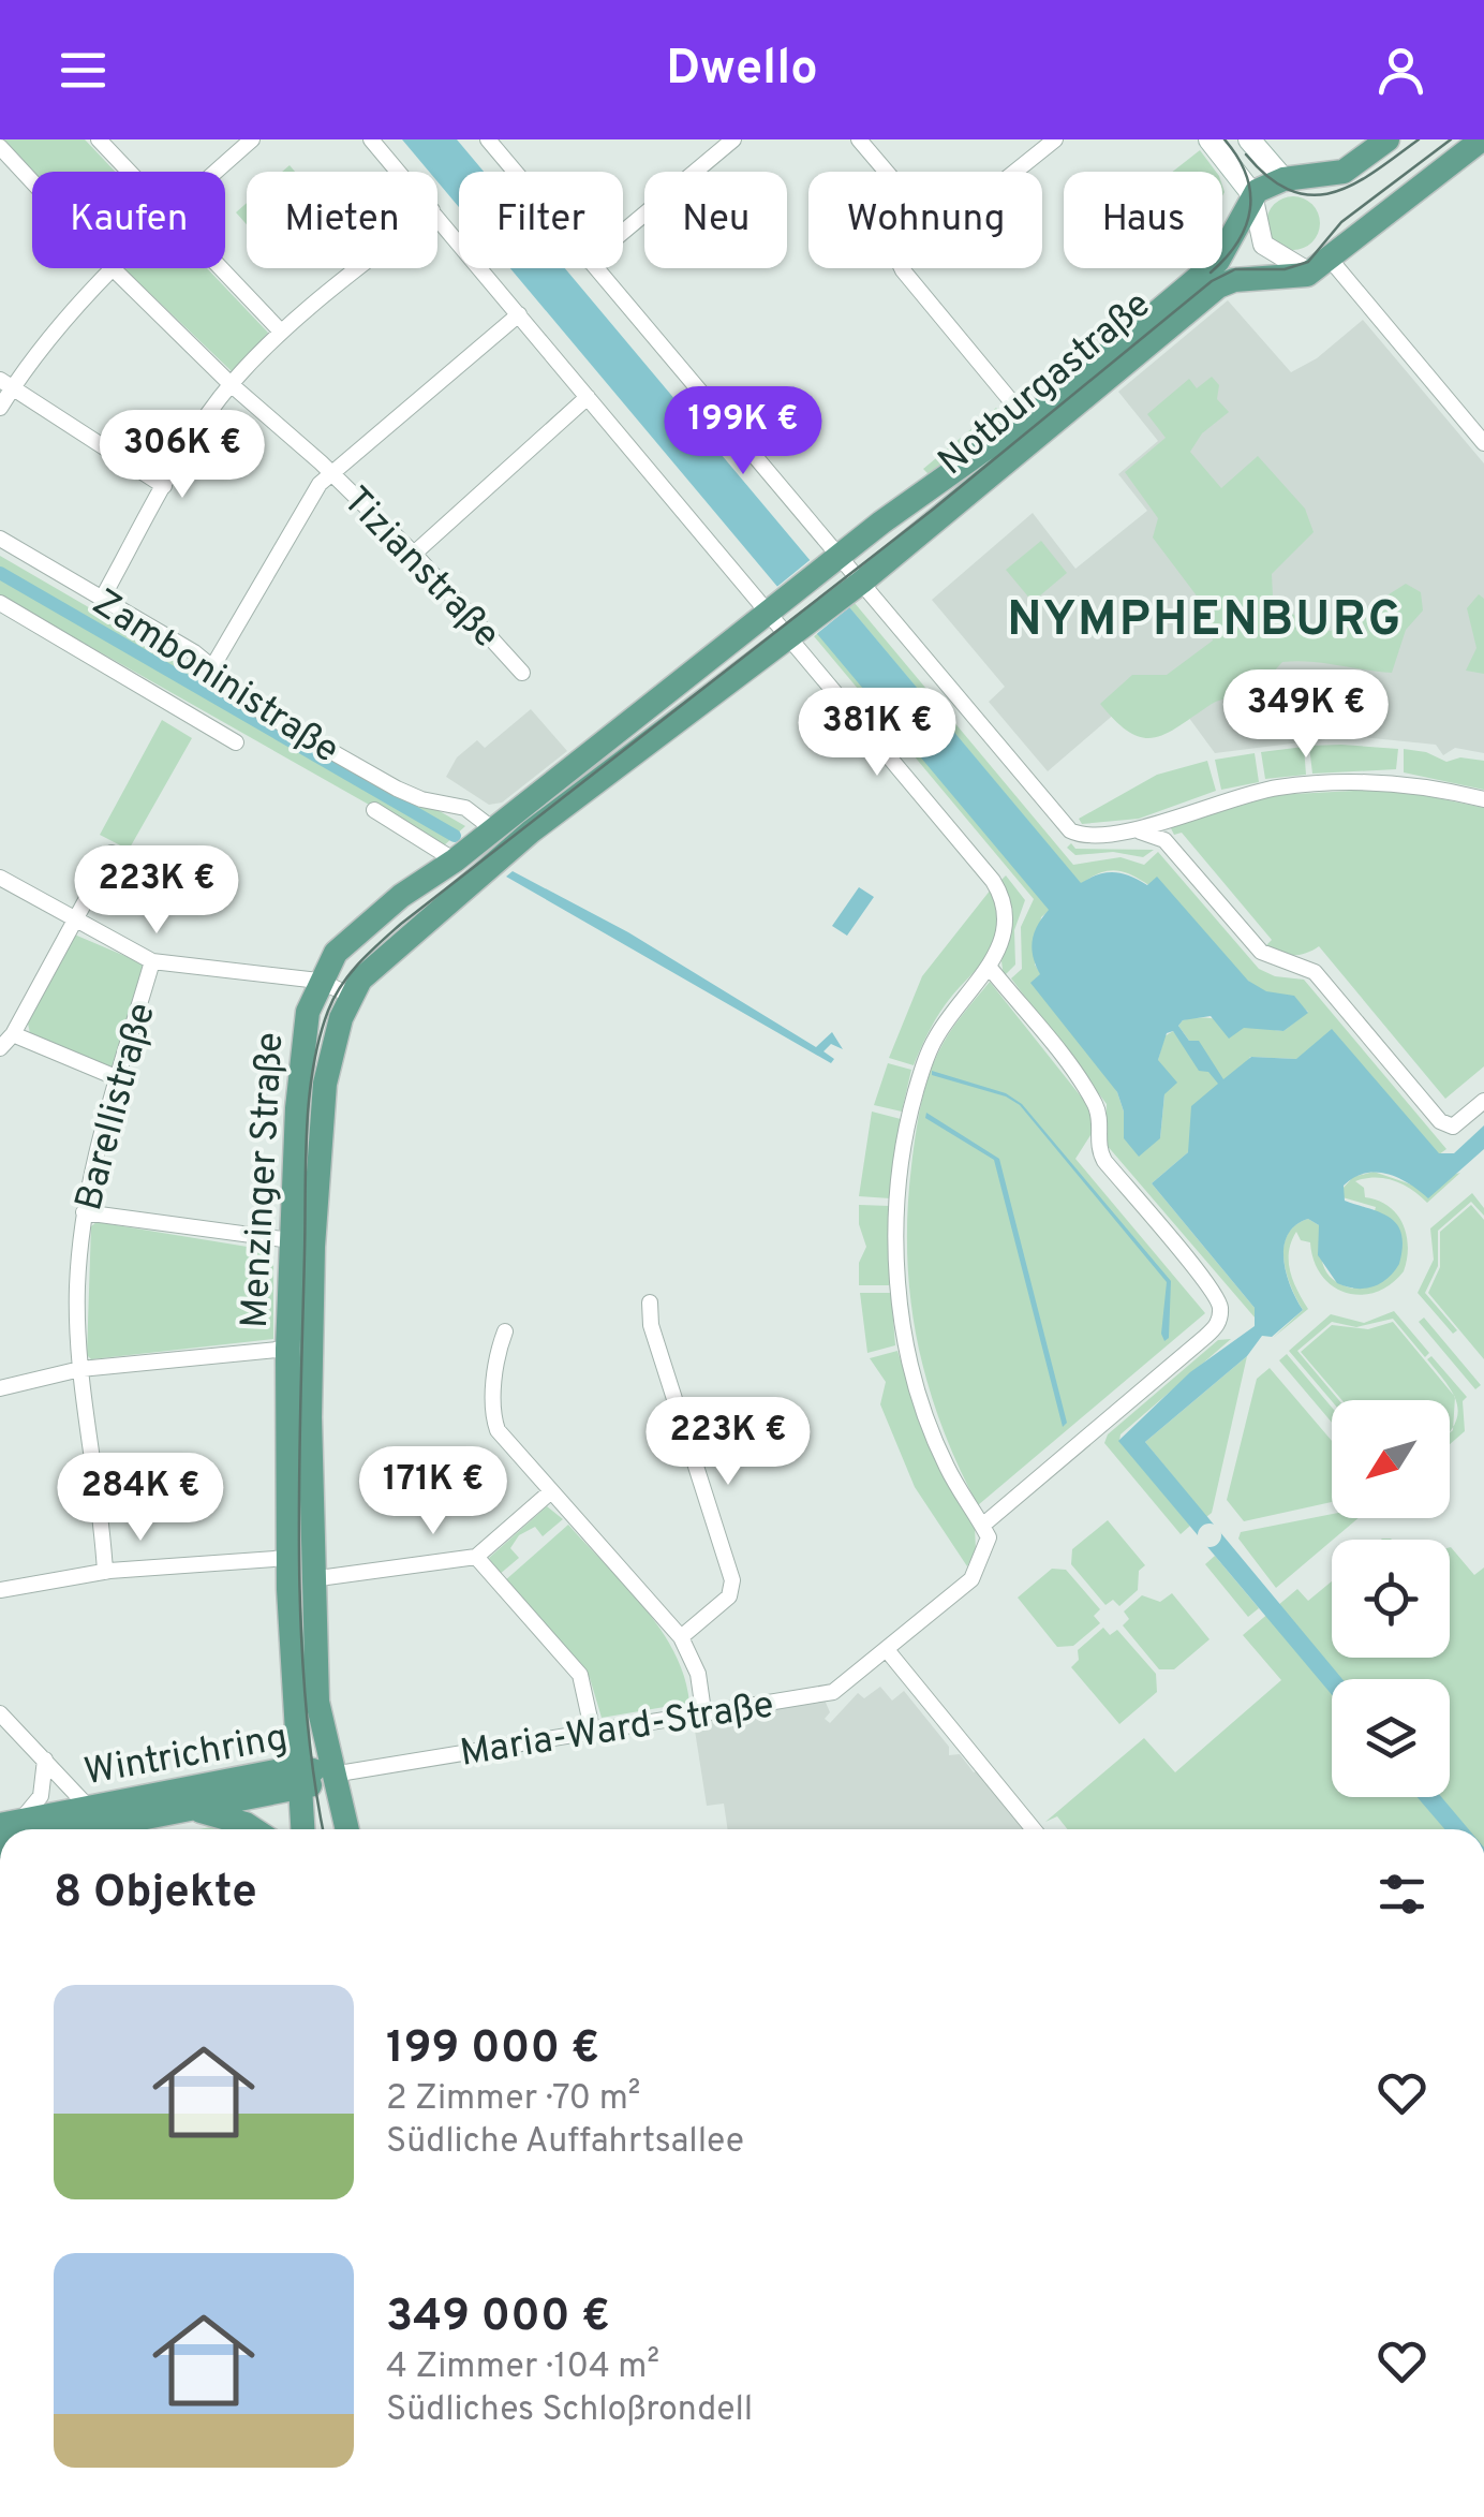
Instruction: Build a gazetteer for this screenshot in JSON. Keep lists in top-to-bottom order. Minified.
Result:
{"streets":{"main road":["Notburgastraße","Menzinger Straße","Wintrichring"],"street":["Tizianstraße","Zamboninistraße","Barellistraße","Maria-Ward-Straße"]},"crossings":[["Notburgastraße","Menzinger Straße"],["Zamboninistraße","Menzinger Straße"],["Menzinger Straße","Maria-Ward-Straße"],["Menzinger Straße","Wintrichring"],["Maria-Ward-Straße","Wintrichring"]],"districts":["NYMPHENBURG"],"north":"bottom left","page":{"header":"Dwello","chip":["Kaufen","Mieten","Filter","Neu","Wohnung","Haus"],"price":["199K €","306K €","349K €","381K €","223K €","223K €","171K €","284K €"],"heading":"8 Objekte","list":[{"name":"199 000 €","note":"2 Zimmer · 70 m² · Südliche Auffahrtsallee"},{"name":"349 000 €","note":"4 Zimmer · 104 m² · Südliches Schloßrondell"}]}}
